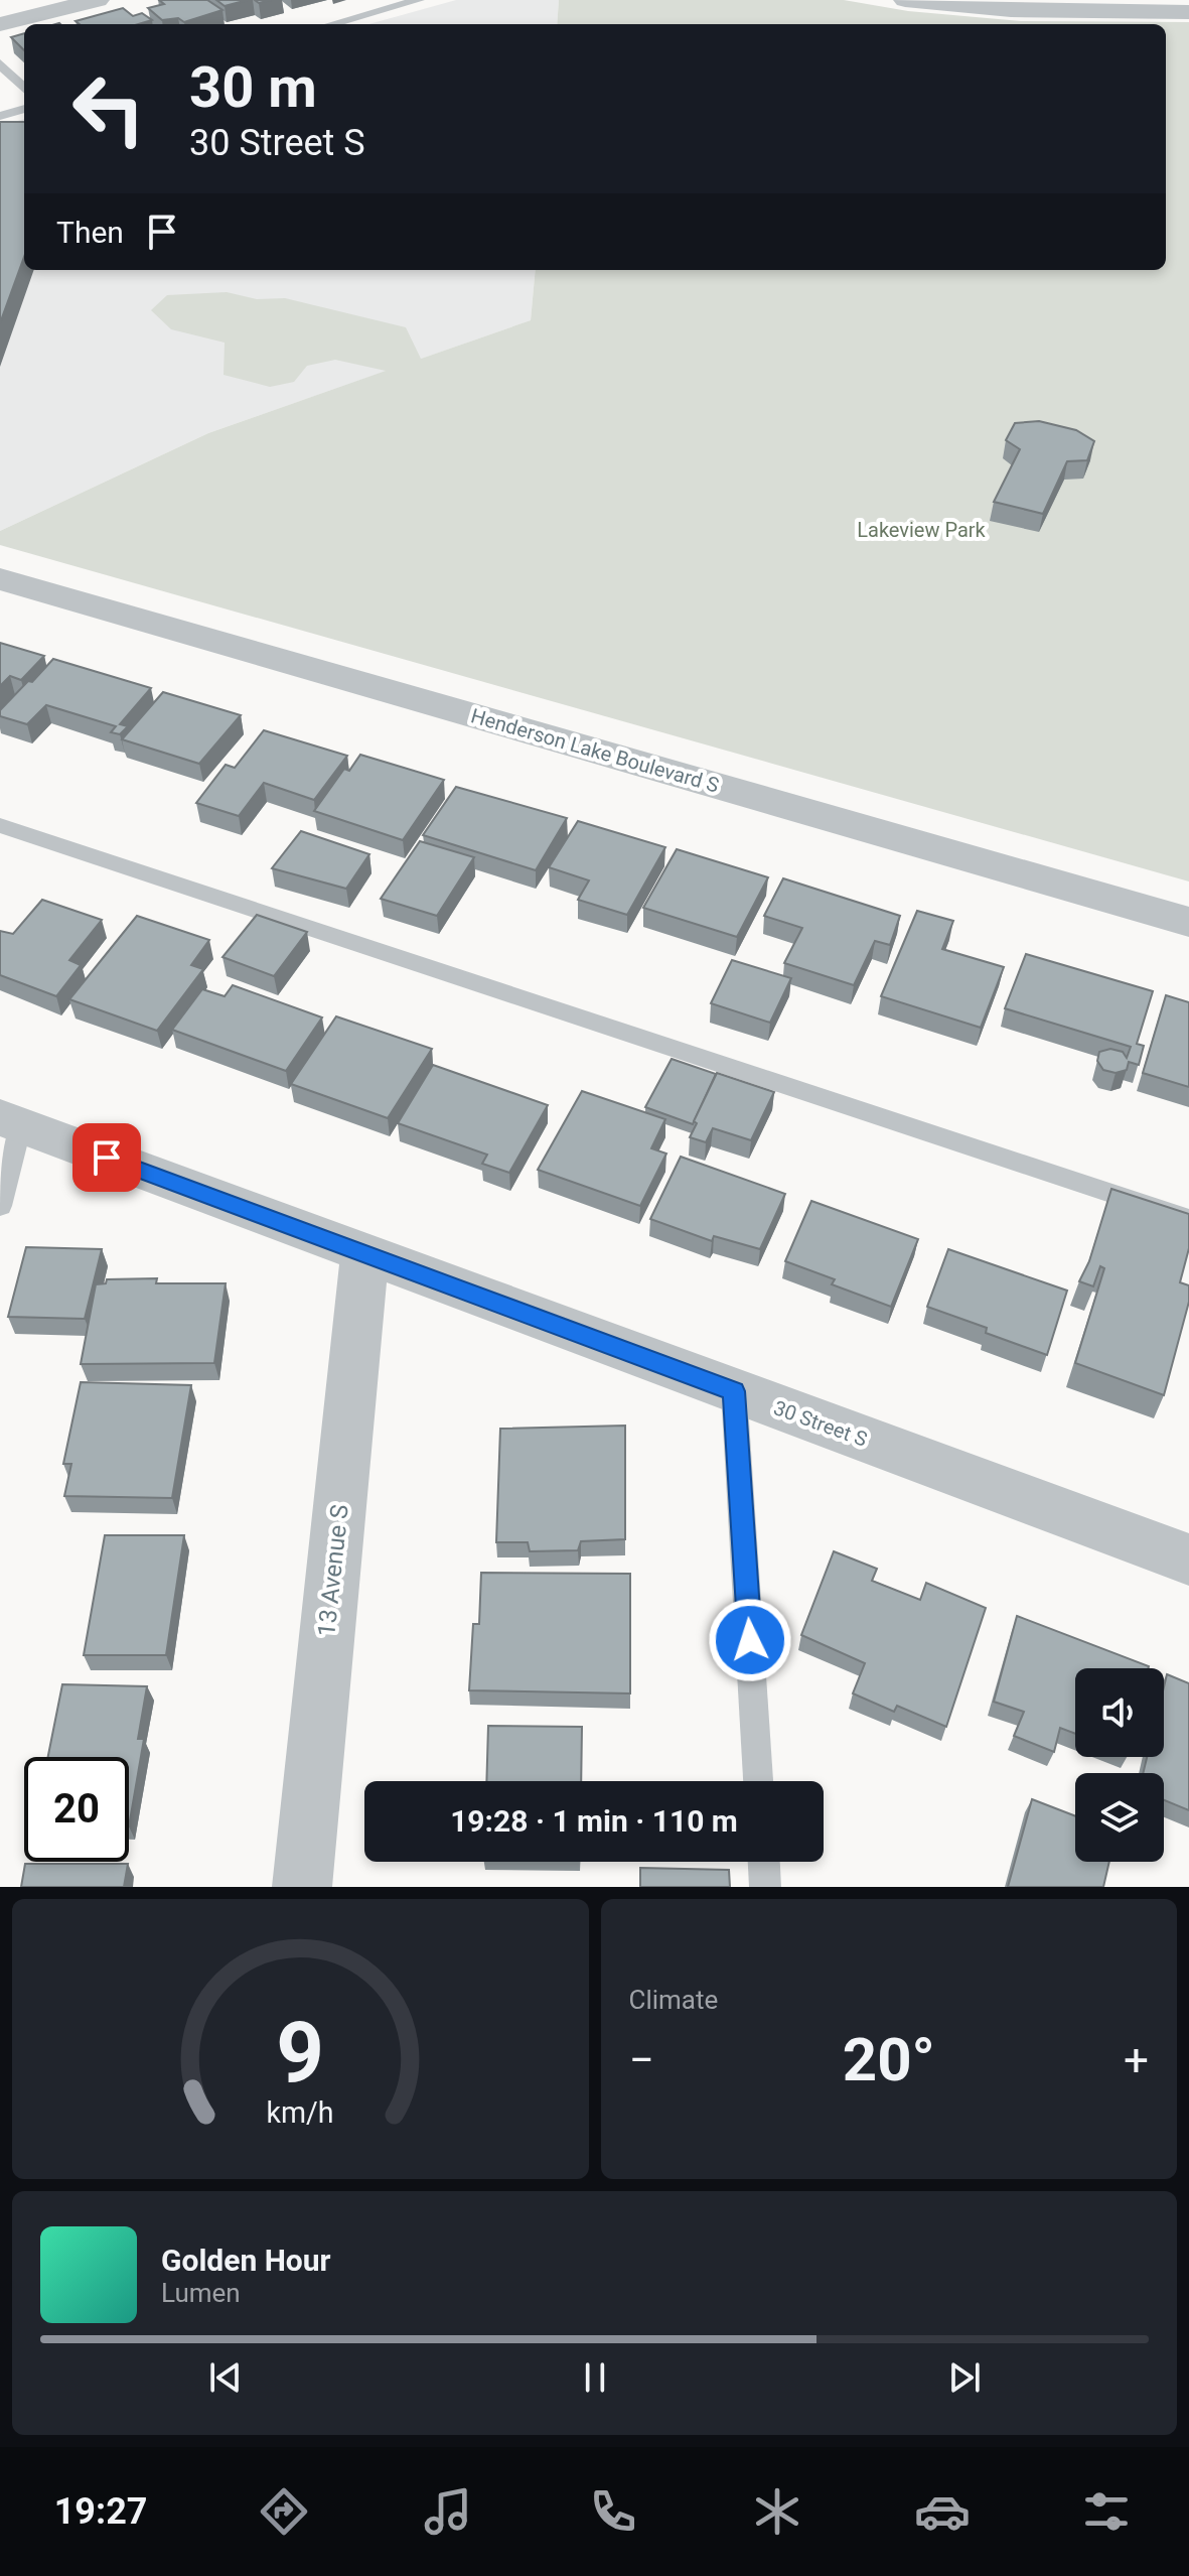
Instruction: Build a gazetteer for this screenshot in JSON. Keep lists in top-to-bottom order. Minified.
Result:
{"streets":{"street":["Henderson Lake Boulevard S","30 Street S","13 Avenue S"]},"crossings":[["30 Street S","13 Avenue S"]],"parks":["Lakeview Park"],"page":{"turn":["30 m","30 Street S"],"then":"Then","limit":"20","trip":"19:28 · 1 min · 110 m","tile":"Climate","heat":["−","20°","+"],"song":["Golden Hour","Lumen"],"tabs":"19:27","gauge":["9","km/h"]}}
